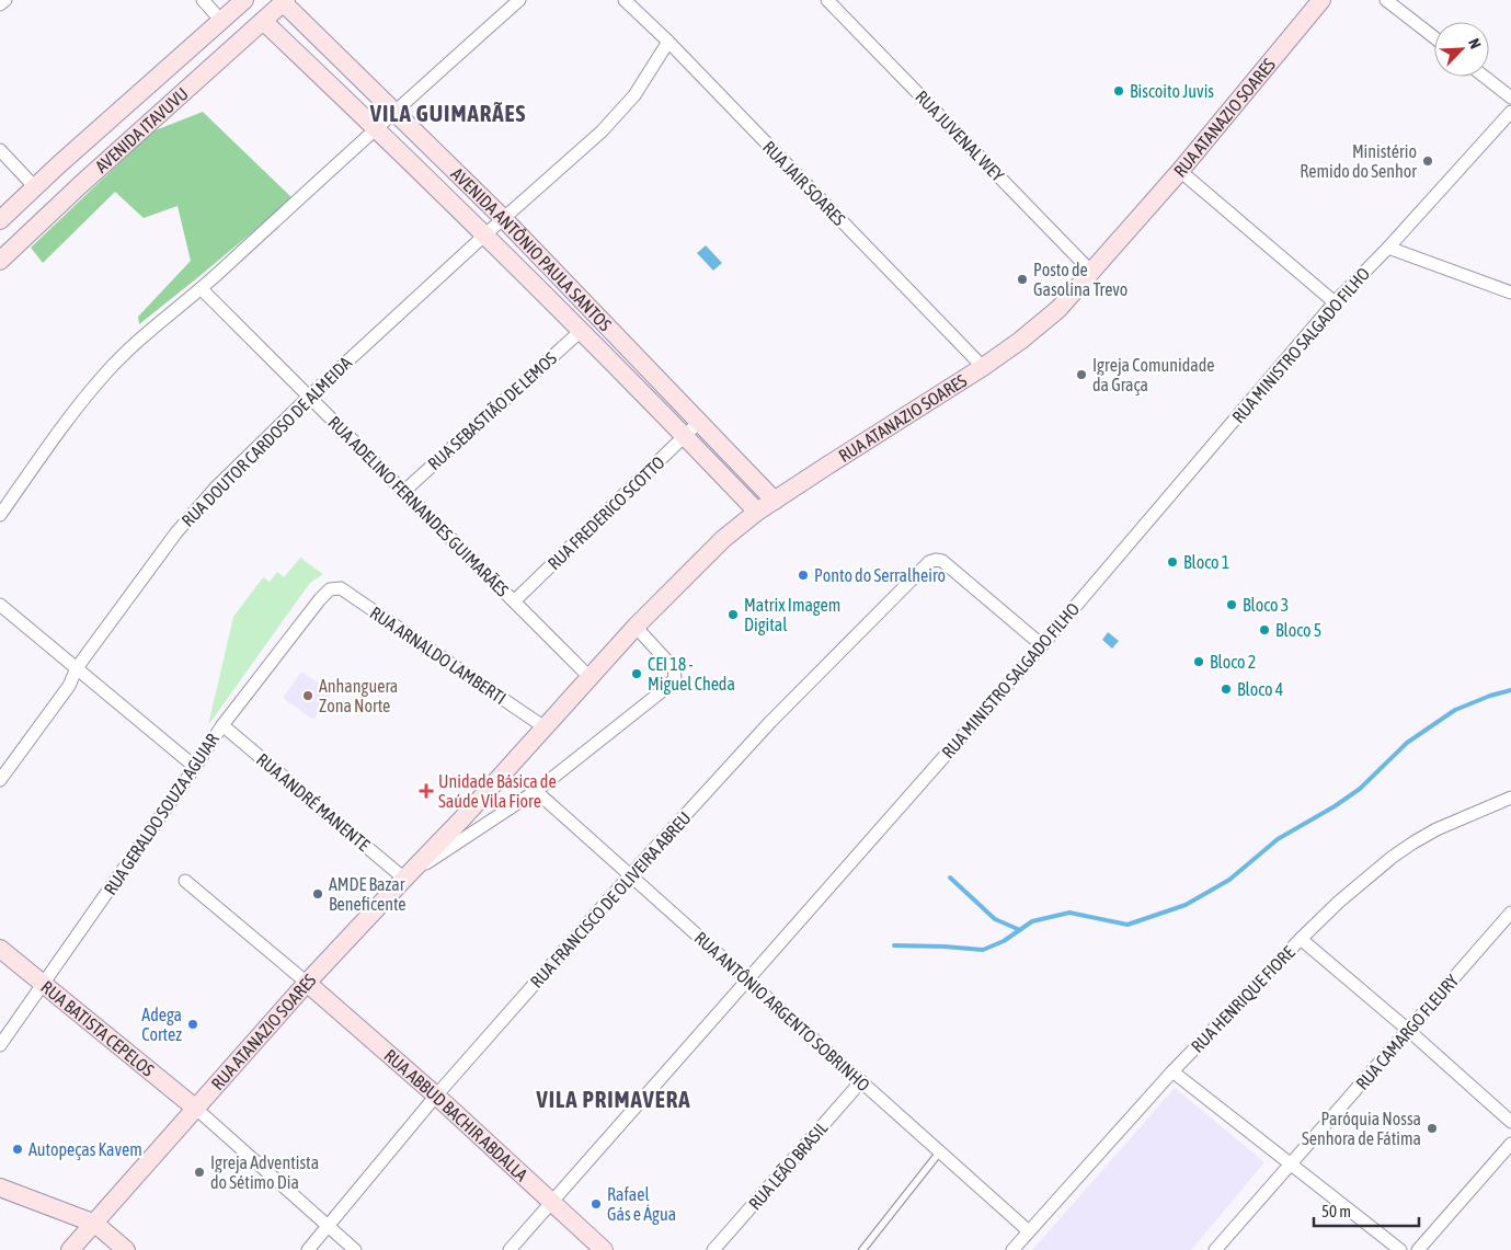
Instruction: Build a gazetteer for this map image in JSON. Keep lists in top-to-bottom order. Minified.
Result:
{"streets":{"main road":["RUA ATANAZIO SOARES","AVENIDA ITAVUVU","AVENIDA ANTÔNIO PAULA SANTOS","RUA BATISTA CEPELOS","RUA ABBUD BACHIR ABDALLA"],"street":["RUA JUVENAL WEY","RUA JAIR SOARES","RUA MINISTRO SALGADO FILHO","RUA SEBASTIÃO DE LEMOS","RUA DOUTOR CARDOSO DE ALMEIDA","RUA ADELINO FERNANDES GUIMARÃES","RUA FREDERICO SCOTTO","RUA ARNALDO LAMBERTI","RUA ANDRÉ MANENTE","RUA GERALDO SOUZA AGUIAR","RUA FRANCISCO DE OLIVEIRA ABREU","RUA HENRIQUE FIORE","RUA ANTÔNIO ARGENTO SOBRINHO","RUA CAMARGO FLEURY","RUA LEÃO BRASIL"]},"crossings":[["RUA ATANAZIO SOARES","RUA JUVENAL WEY"],["RUA ATANAZIO SOARES","RUA JAIR SOARES"],["RUA ATANAZIO SOARES","AVENIDA ANTÔNIO PAULA SANTOS"],["RUA ATANAZIO SOARES","RUA ADELINO FERNANDES GUIMARÃES"],["RUA ATANAZIO SOARES","RUA ARNALDO LAMBERTI"],["RUA ATANAZIO SOARES","RUA ANDRÉ MANENTE"],["RUA ATANAZIO SOARES","RUA BATISTA CEPELOS"],["RUA ATANAZIO SOARES","RUA ABBUD BACHIR ABDALLA"],["AVENIDA ITAVUVU","AVENIDA ANTÔNIO PAULA SANTOS"],["RUA JAIR SOARES","RUA DOUTOR CARDOSO DE ALMEIDA"],["AVENIDA ANTÔNIO PAULA SANTOS","RUA SEBASTIÃO DE LEMOS"],["AVENIDA ANTÔNIO PAULA SANTOS","RUA DOUTOR CARDOSO DE ALMEIDA"],["AVENIDA ANTÔNIO PAULA SANTOS","RUA FREDERICO SCOTTO"],["RUA MINISTRO SALGADO FILHO","RUA FRANCISCO DE OLIVEIRA ABREU"],["RUA MINISTRO SALGADO FILHO","RUA ANTÔNIO ARGENTO SOBRINHO"],["RUA MINISTRO SALGADO FILHO","RUA ABBUD BACHIR ABDALLA"],["RUA SEBASTIÃO DE LEMOS","RUA ADELINO FERNANDES GUIMARÃES"],["RUA DOUTOR CARDOSO DE ALMEIDA","RUA ADELINO FERNANDES GUIMARÃES"],["RUA ADELINO FERNANDES GUIMARÃES","RUA FREDERICO SCOTTO"],["RUA ARNALDO LAMBERTI","RUA GERALDO SOUZA AGUIAR"],["RUA ANDRÉ MANENTE","RUA GERALDO SOUZA AGUIAR"],["RUA GERALDO SOUZA AGUIAR","RUA BATISTA CEPELOS"],["RUA FRANCISCO DE OLIVEIRA ABREU","RUA ANTÔNIO ARGENTO SOBRINHO"],["RUA FRANCISCO DE OLIVEIRA ABREU","RUA ABBUD BACHIR ABDALLA"],["RUA HENRIQUE FIORE","RUA ANTÔNIO ARGENTO SOBRINHO"],["RUA ANTÔNIO ARGENTO SOBRINHO","RUA LEÃO BRASIL"]],"districts":["VILA GUIMARÃES","VILA PRIMAVERA"],"places":{"other":["Biscoito Juvis","Ministério Remido do Senhor","Posto de Gasolina Trevo","Igreja Comunidade da Graça","Bloco 1","Ponto do Serralheiro","Bloco 3","Matrix Imagem Digital","Bloco 5","Bloco 2","CEI 18 - Miguel Cheda","Bloco 4","Anhanguera Zona Norte","AMDE Bazar Beneficente","Adega Cortez","Paróquia Nossa Senhora de Fátima","Autopeças Kavem","Igreja Adventista do Sétimo Dia","Rafael Gás e Água"],"health":["Unidade Básica de Saúde Vila Fiore"]},"scale_bar":"50 m","north":"top right"}
